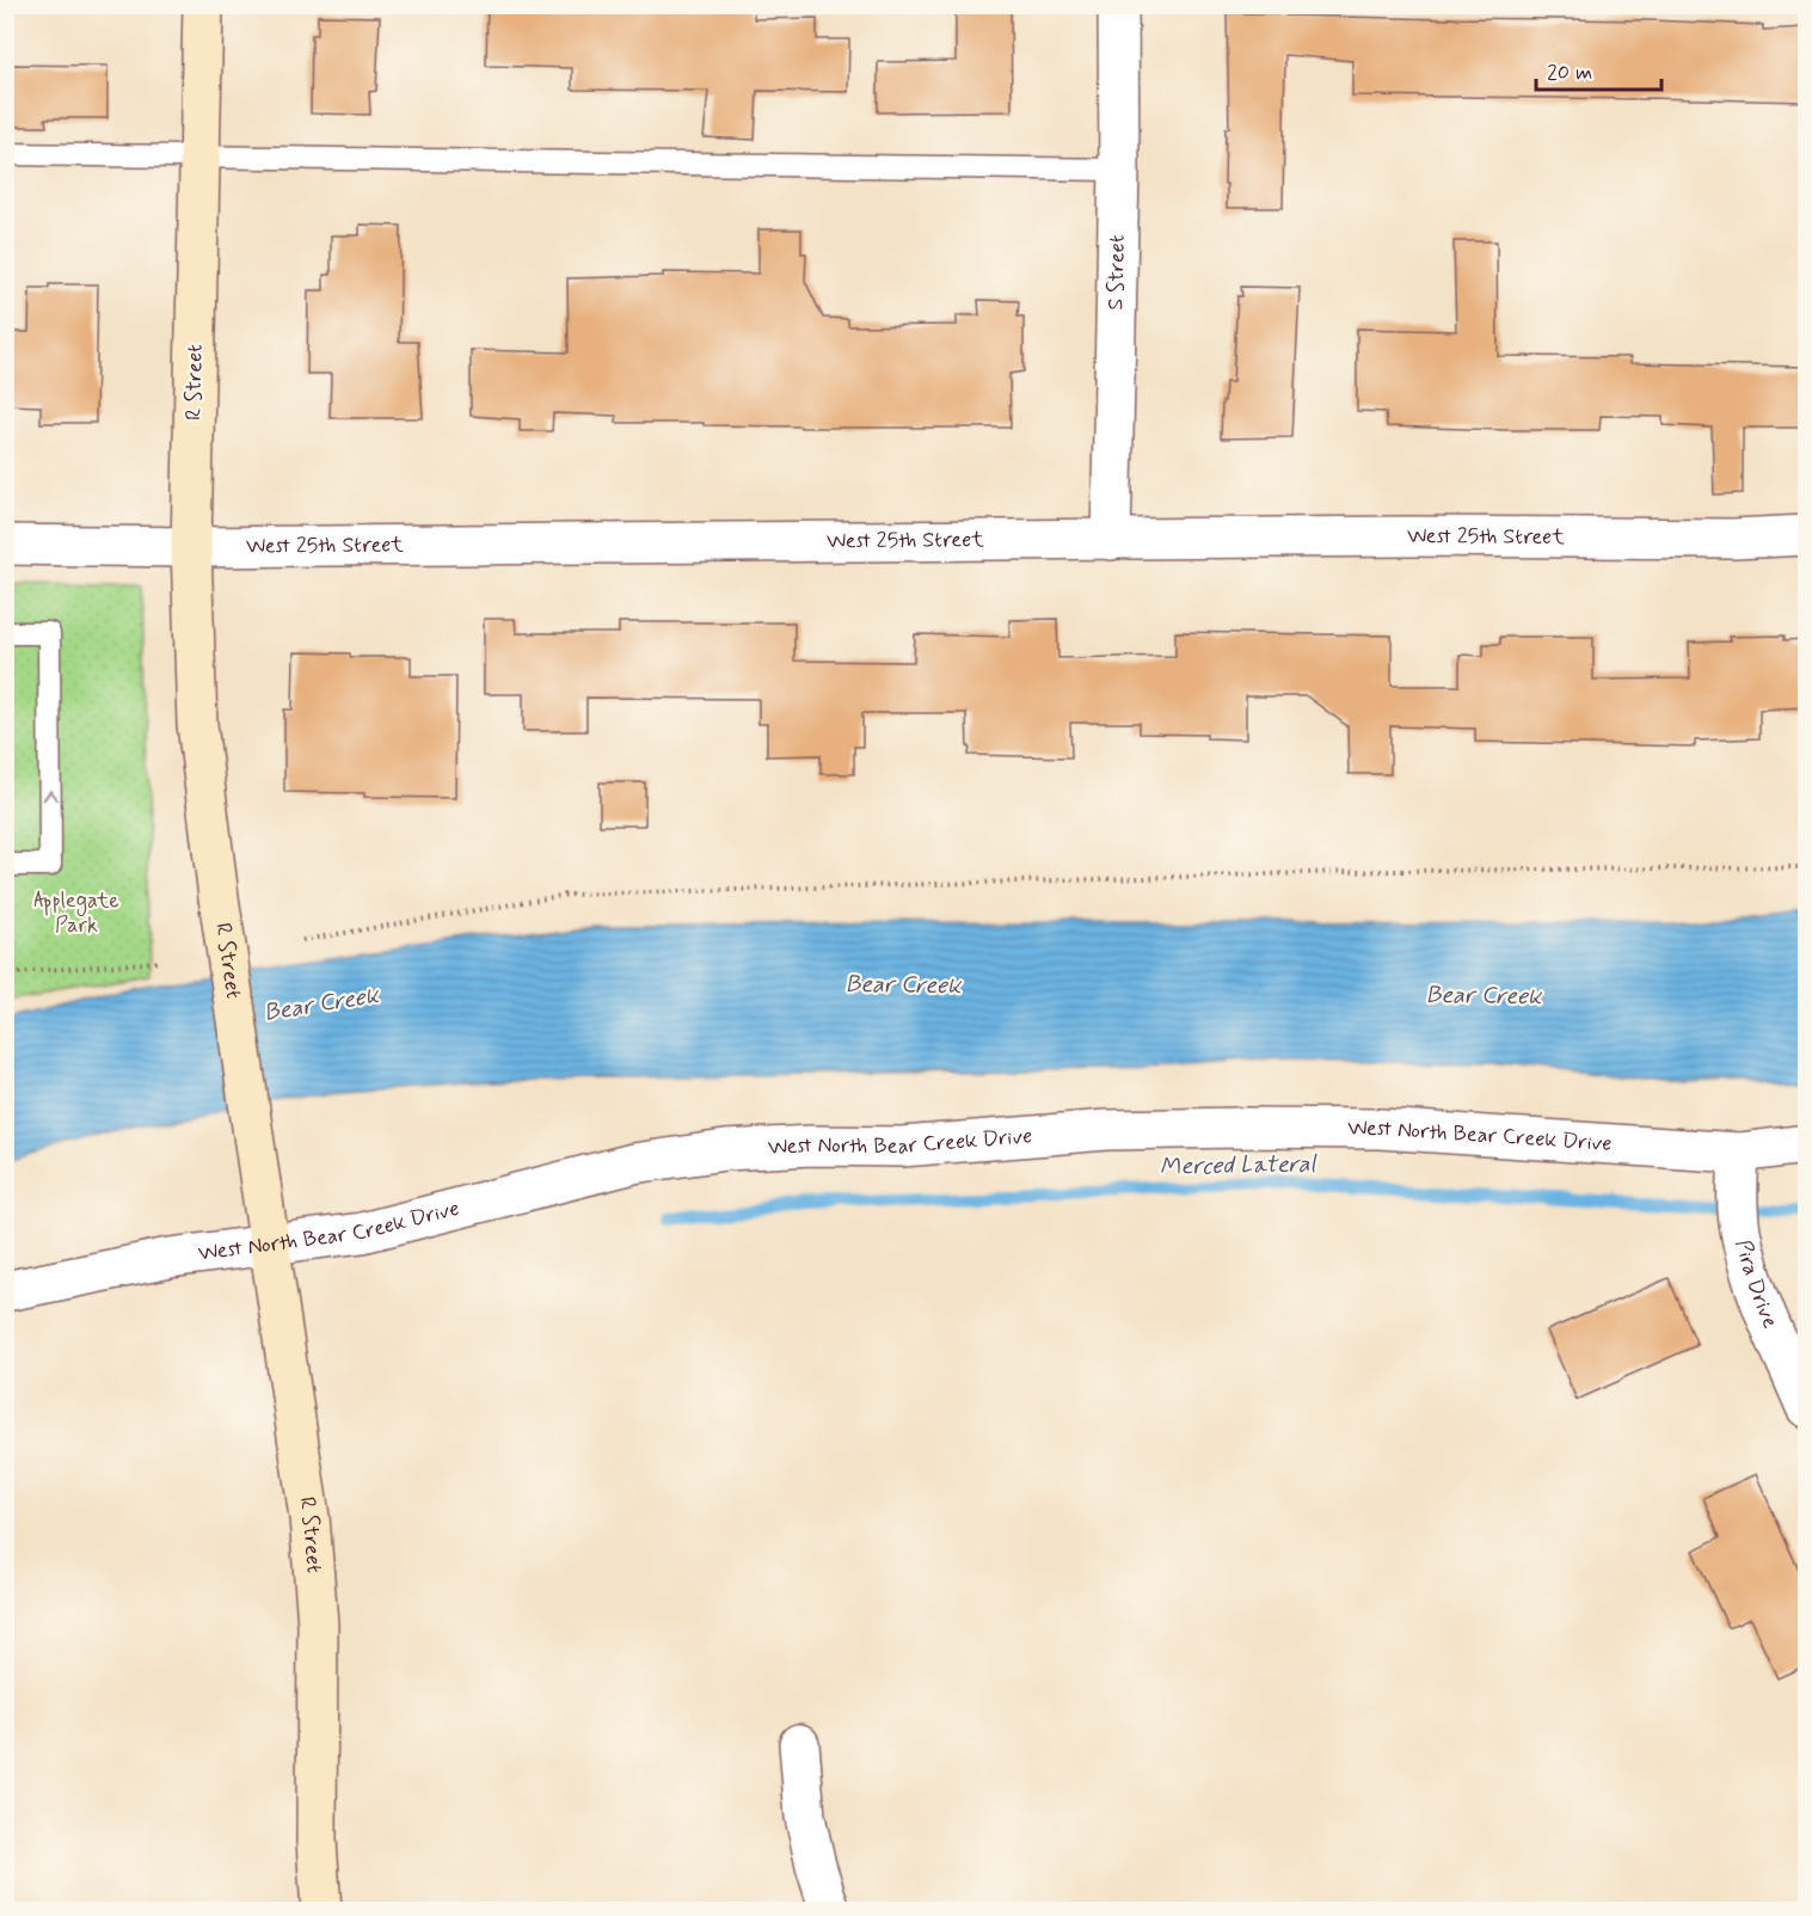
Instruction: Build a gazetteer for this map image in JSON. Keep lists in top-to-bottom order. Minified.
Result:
{"streets":{"street":["S Street","R Street","West 25th Street","West North Bear Creek Drive","Pira Drive"]},"crossings":[["S Street","West 25th Street"],["R Street","West 25th Street"],["R Street","West North Bear Creek Drive"],["West North Bear Creek Drive","Pira Drive"]],"water":["Bear Creek","Merced Lateral"],"parks":["Applegate Park"],"scale_bar":"20 m"}
